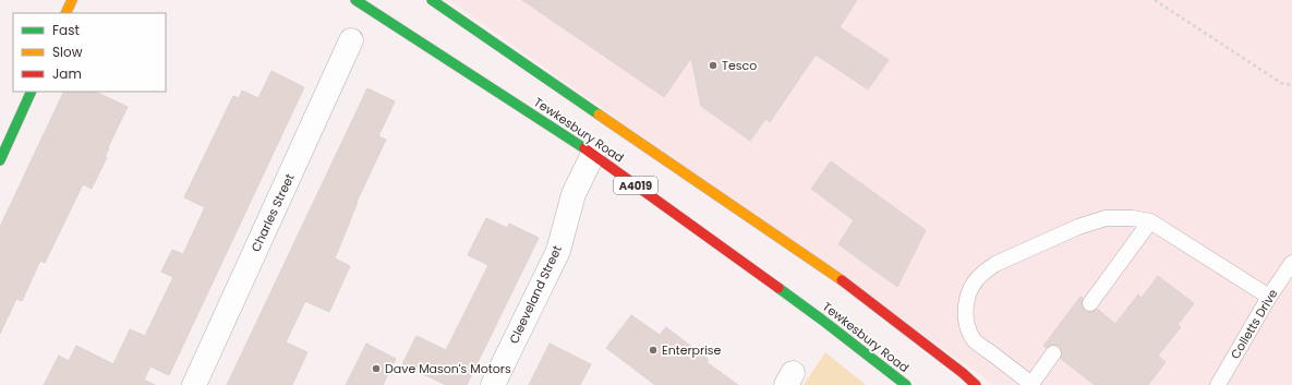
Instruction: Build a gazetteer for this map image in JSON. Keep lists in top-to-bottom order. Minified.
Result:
{"streets":{"main road":["Tewkesbury Road","A4019"],"street":["Charles Street","Cleeveland Street"],"lane":["Colletts Drive"]},"crossings":[["Tewkesbury Road","Cleeveland Street"]],"places":["Tesco","Enterprise","Dave Mason's Motors"],"legend":["Fast","Slow","Jam"]}
